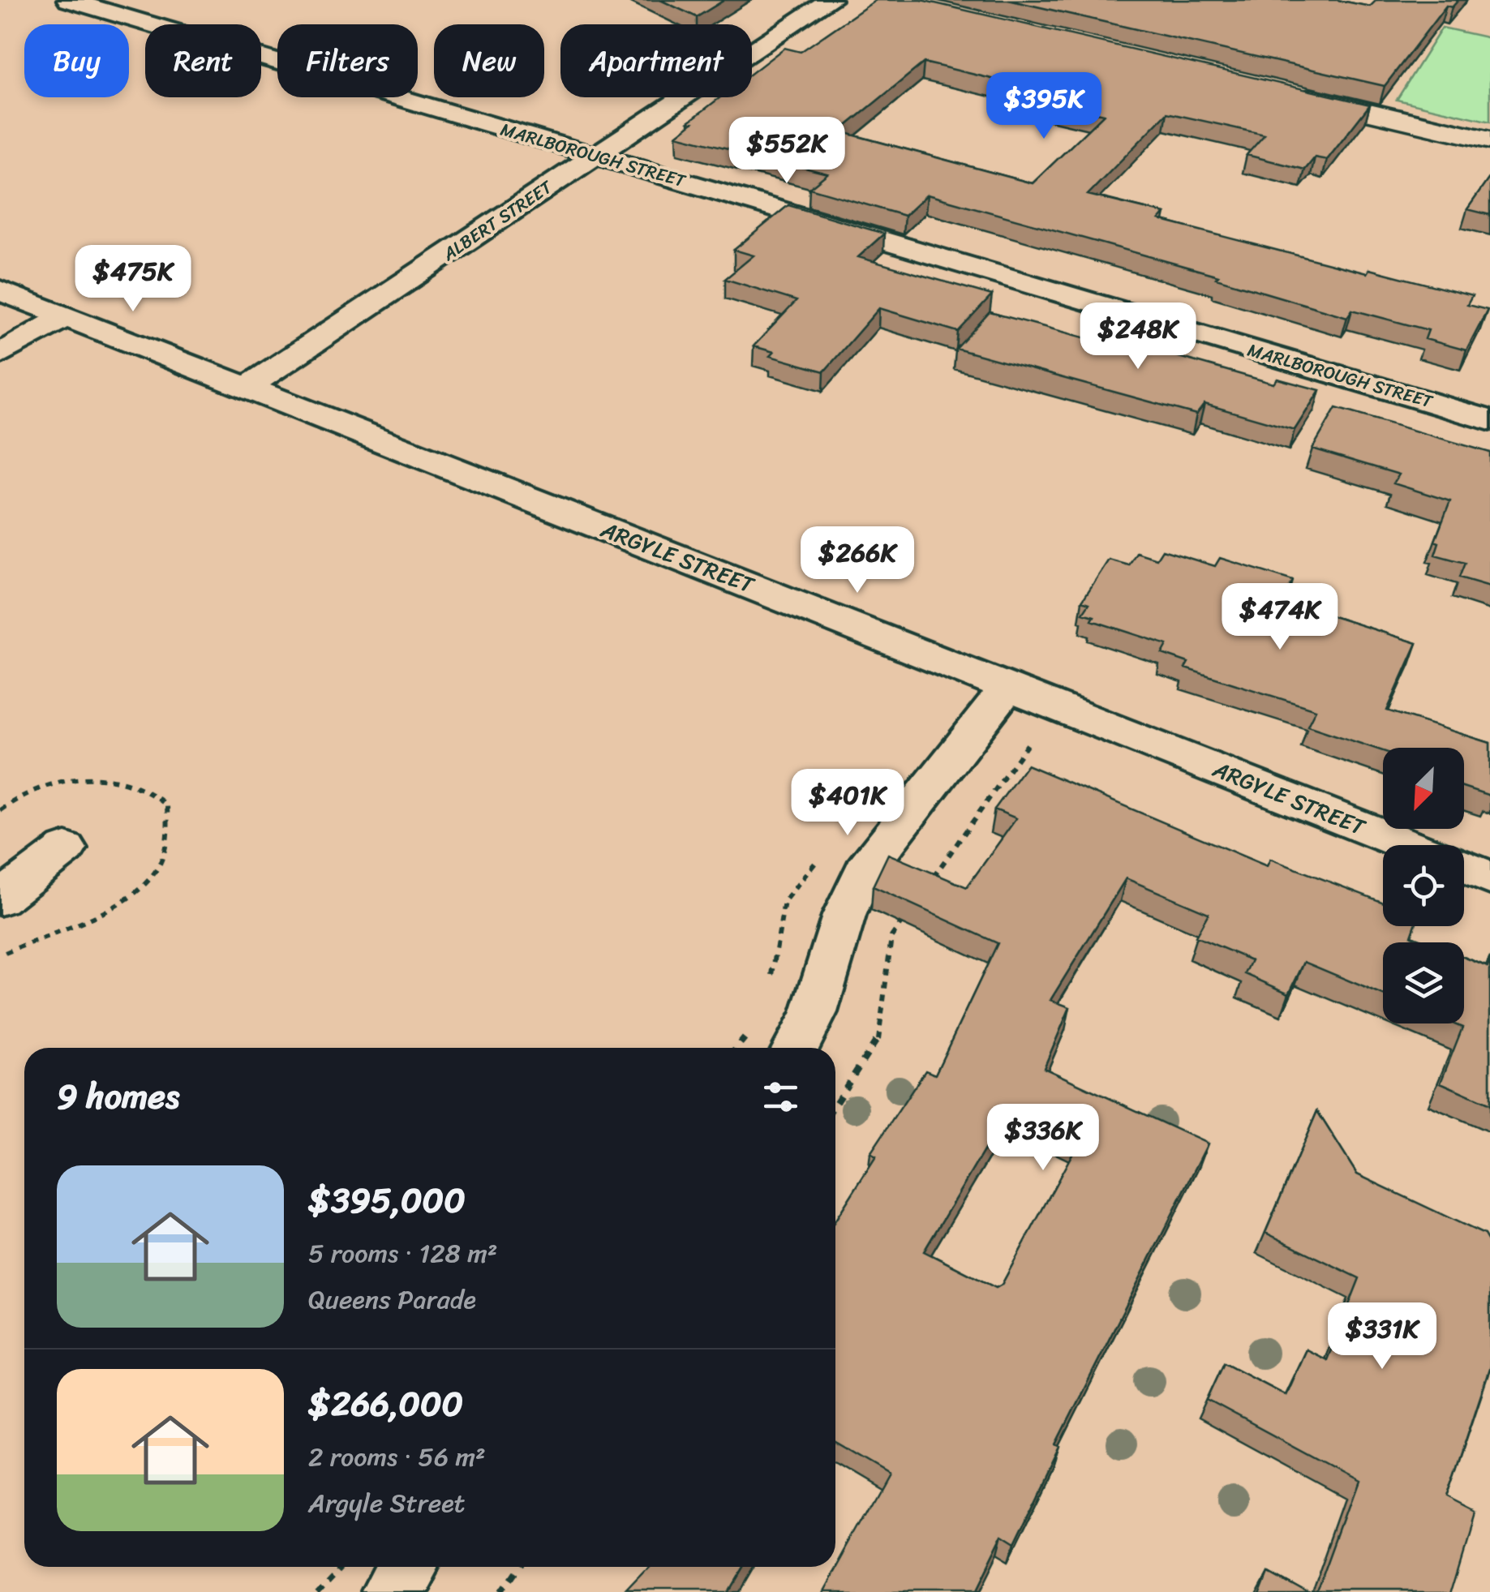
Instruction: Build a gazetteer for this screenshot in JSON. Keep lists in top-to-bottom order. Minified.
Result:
{"streets":{"street":["MARLBOROUGH STREET","ALBERT STREET","ARGYLE STREET"]},"crossings":[["MARLBOROUGH STREET","ALBERT STREET"],["ALBERT STREET","ARGYLE STREET"]],"north":"bottom left","page":{"chip":["Buy","Rent","Filters","New","Apartment"],"price":["$395K","$552K","$475K","$248K","$266K","$474K","$401K","$336K","$331K"],"heading":"9 homes","list":[{"name":"$395,000","note":"5 rooms · 128 m² · Queens Parade"},{"name":"$266,000","note":"2 rooms · 56 m² · Argyle Street"}]}}
